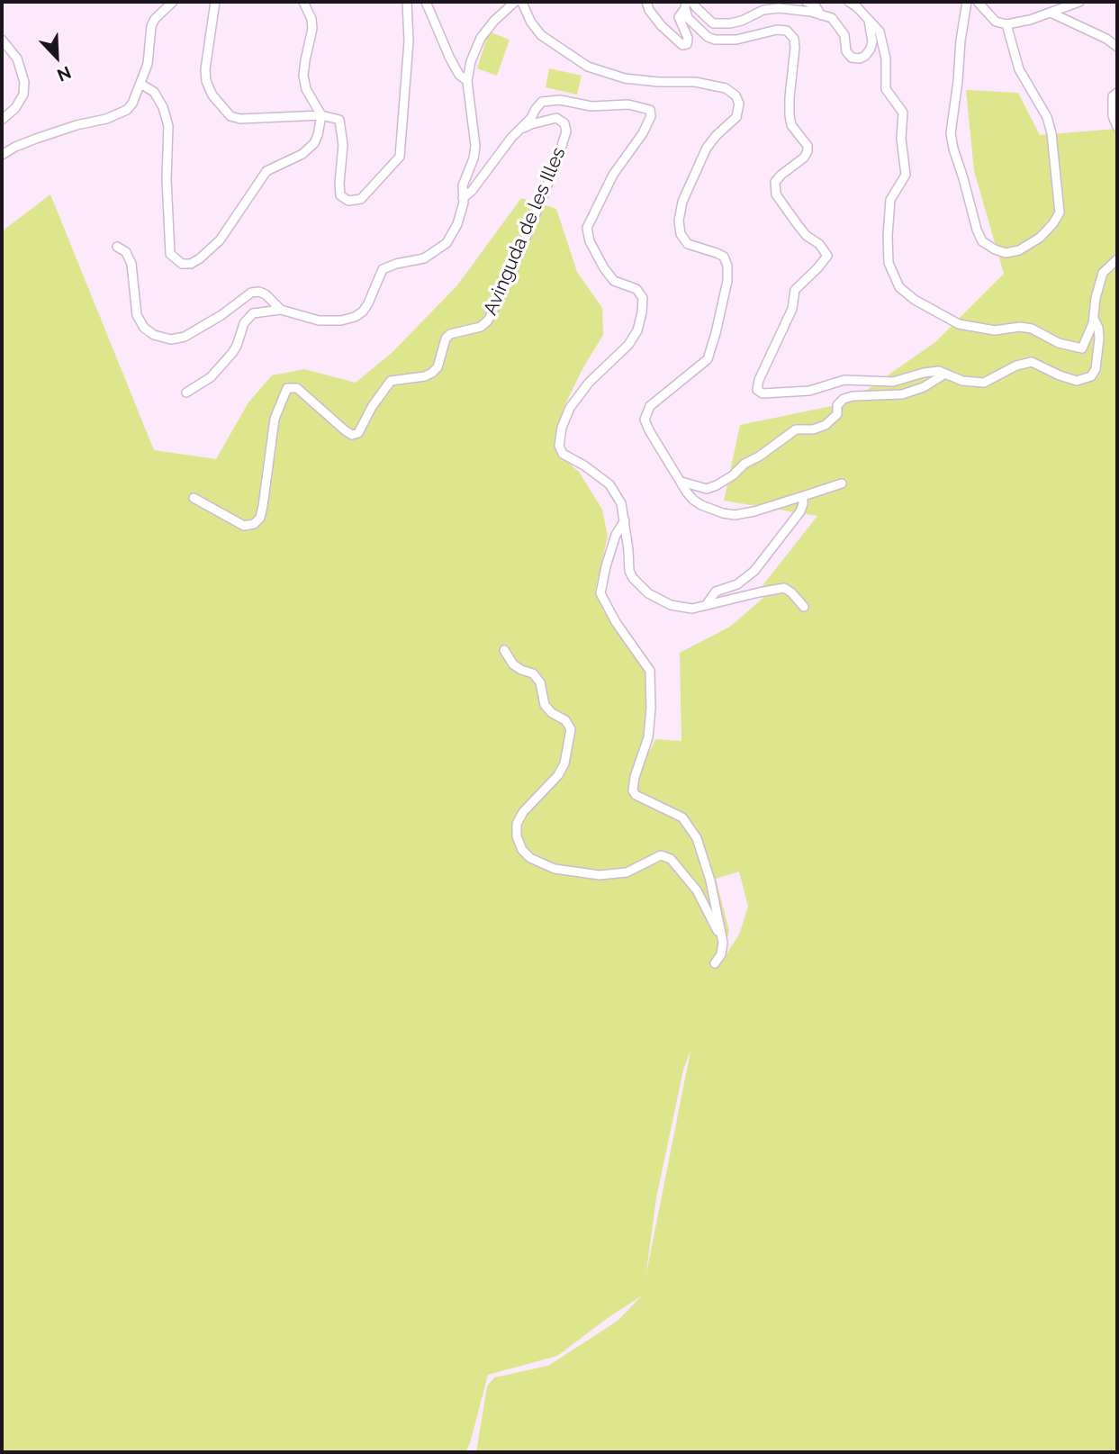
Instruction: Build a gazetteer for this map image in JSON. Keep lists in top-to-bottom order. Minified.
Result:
{"streets":{"street":["Avinguda de les Illes"]},"north":"bottom right"}
